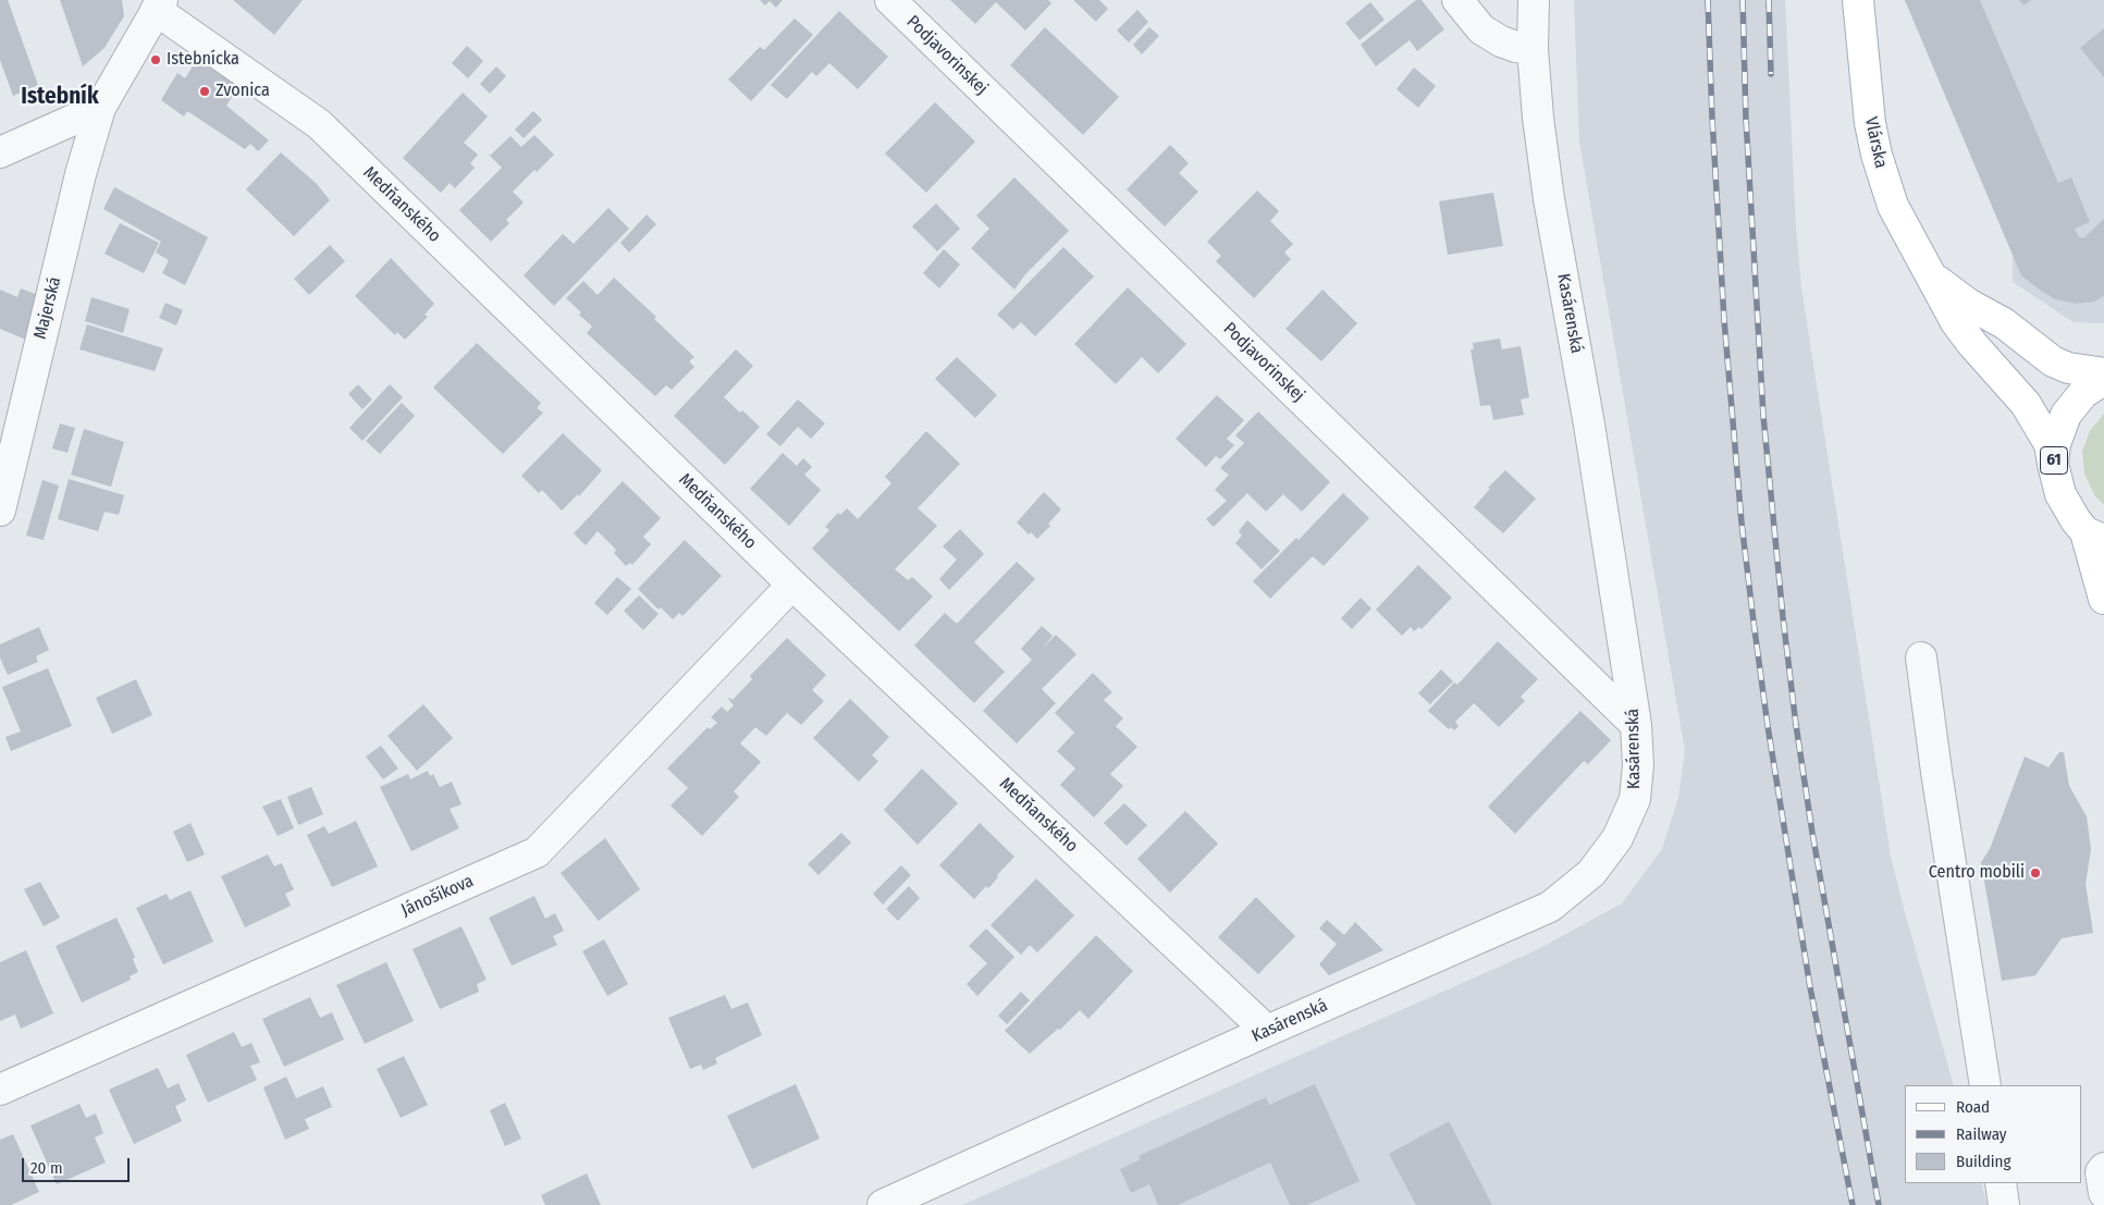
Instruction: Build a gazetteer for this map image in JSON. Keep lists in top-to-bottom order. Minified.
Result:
{"streets":{"main road":["Vlárska","61"],"street":["Podjavorinskej","Medňanského","Majerská","Kasárenská","Jánošíkova"]},"crossings":[["Podjavorinskej","Kasárenská"],["Vlárska","61"],["Medňanského","Kasárenská"],["Medňanského","Jánošíkova"]],"districts":["Istebník"],"places":["Istebnícka","Zvonica","Centro mobili"],"legend":["Road","Railway","Building"],"scale_bar":"20 m"}
